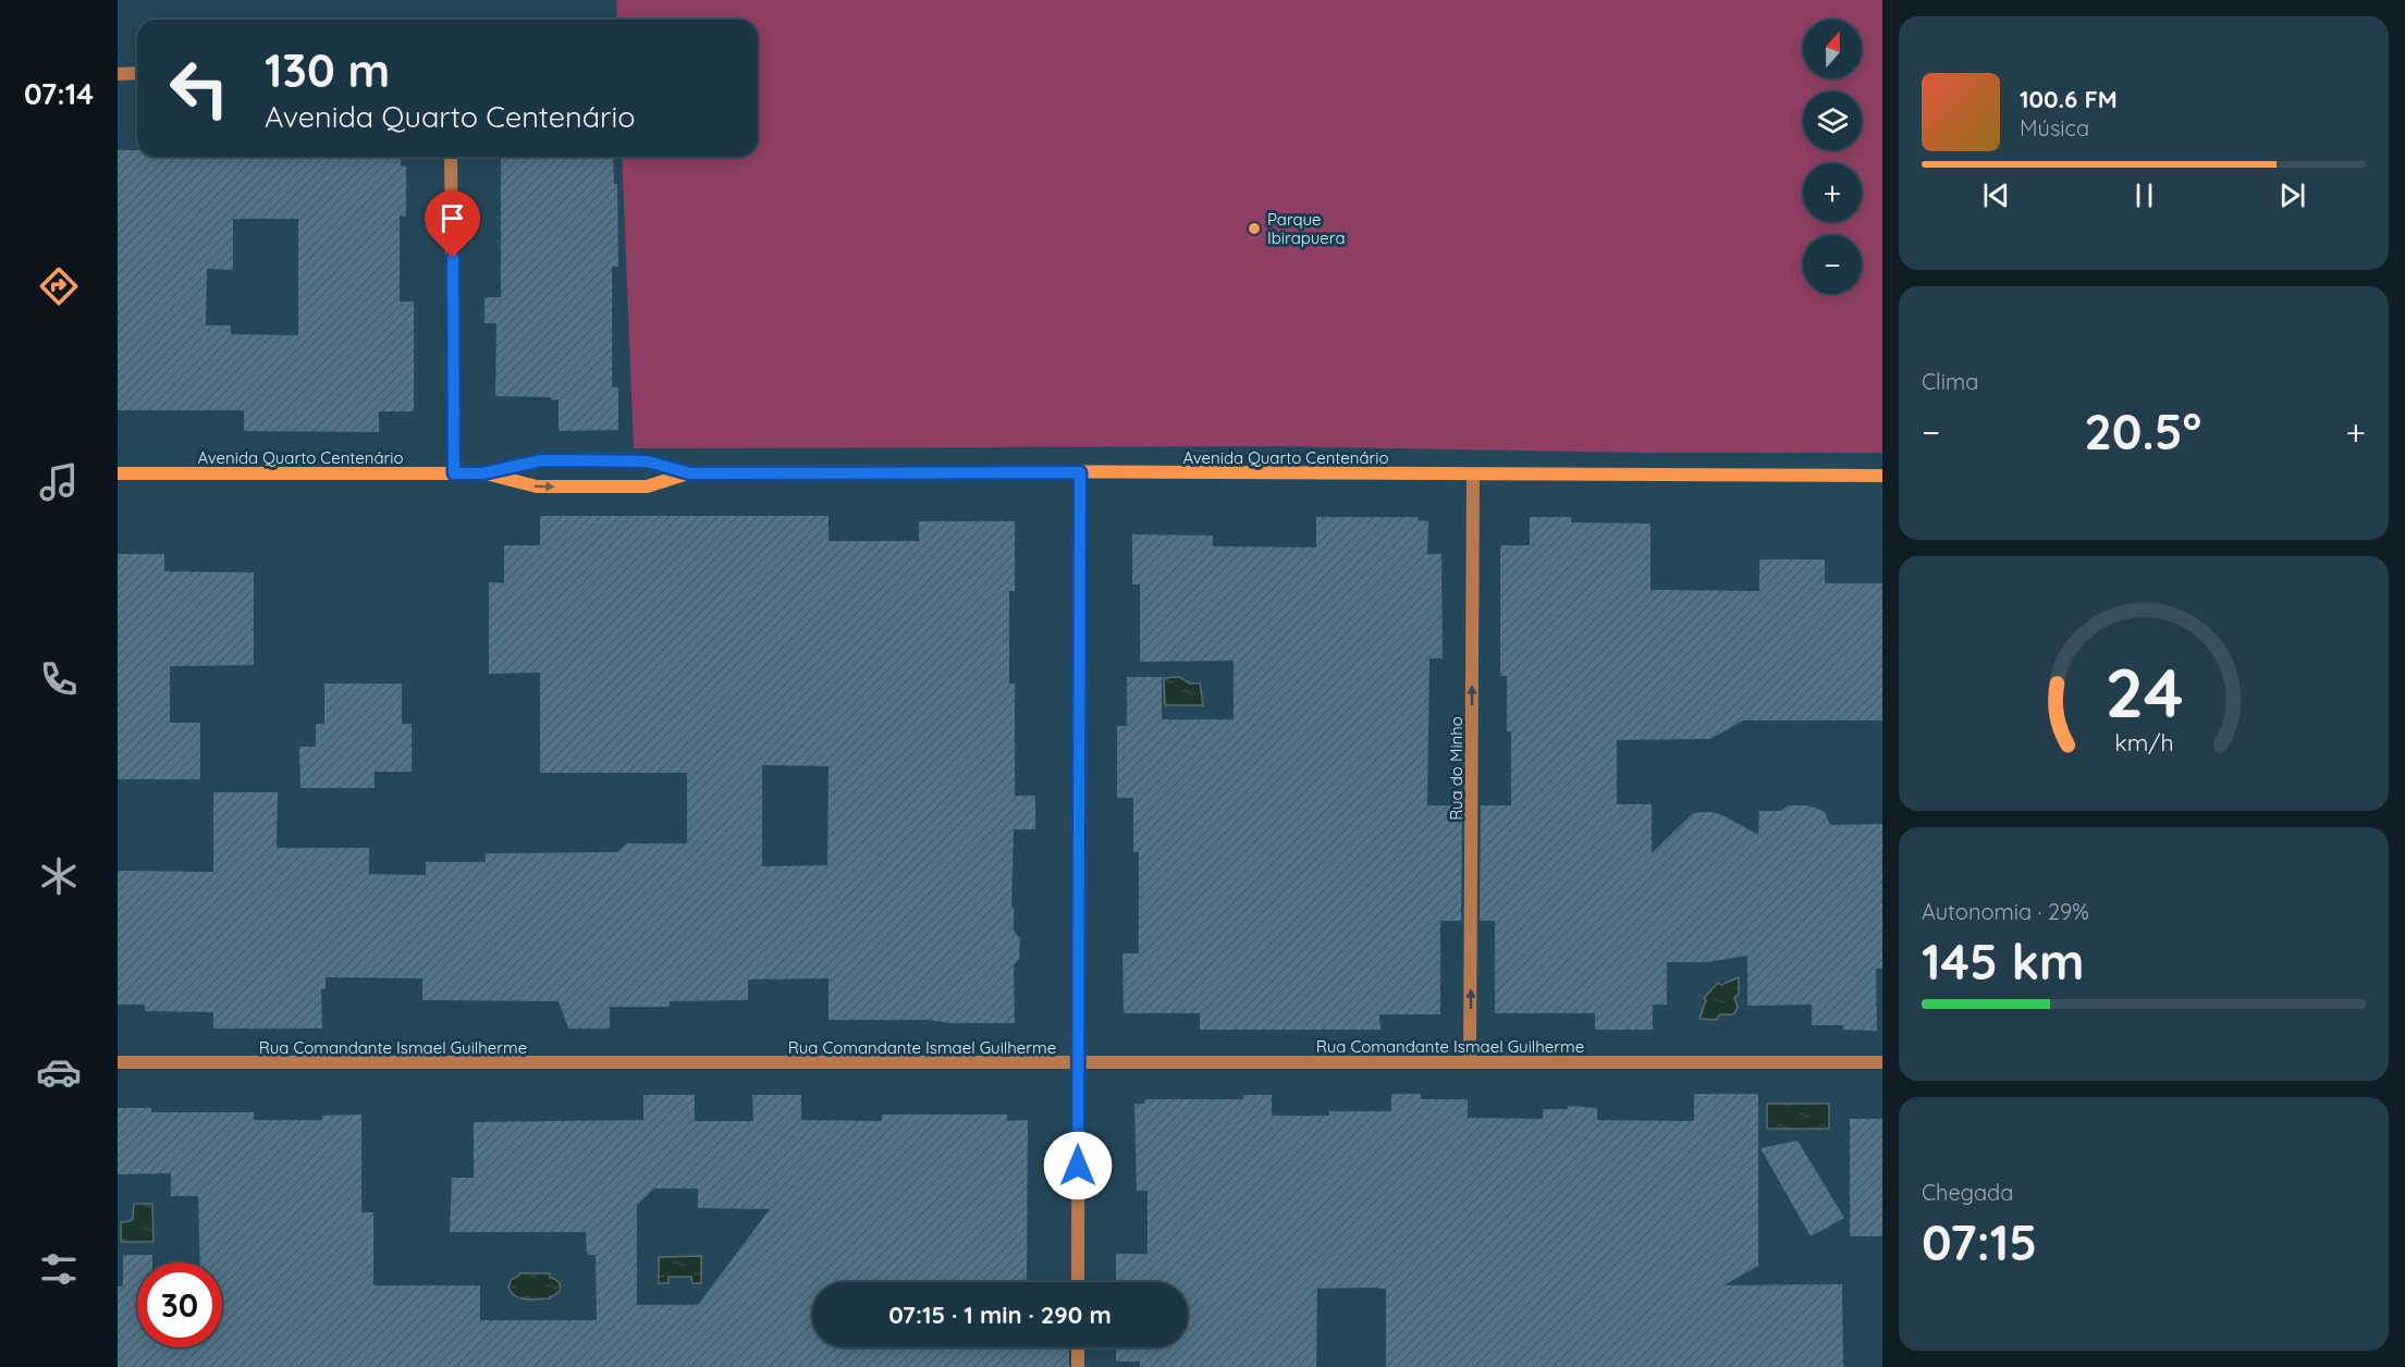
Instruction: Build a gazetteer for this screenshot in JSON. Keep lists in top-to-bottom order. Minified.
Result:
{"streets":{"street":["Avenida Quarto Centenário","Rua do Minho","Rua Comandante Ismael Guilherme"]},"crossings":[["Avenida Quarto Centenário","Rua do Minho"],["Rua do Minho","Rua Comandante Ismael Guilherme"]],"one_way":["Rua do Minho"],"places":["Parque Ibirapuera"],"north":"top","page":{"tabs":"07:14","map_buttons":["+","−"],"turn":["130 m","Avenida Quarto Centenário"],"song":["100.6 FM","Música"],"tile":["Clima",["Autonomia · 29%","145 km"],["Chegada","07:15"]],"heat":["−","20.5°","+"],"limit":"30","trip":"07:15 · 1 min · 290 m","gauge":["24","km/h"]}}
